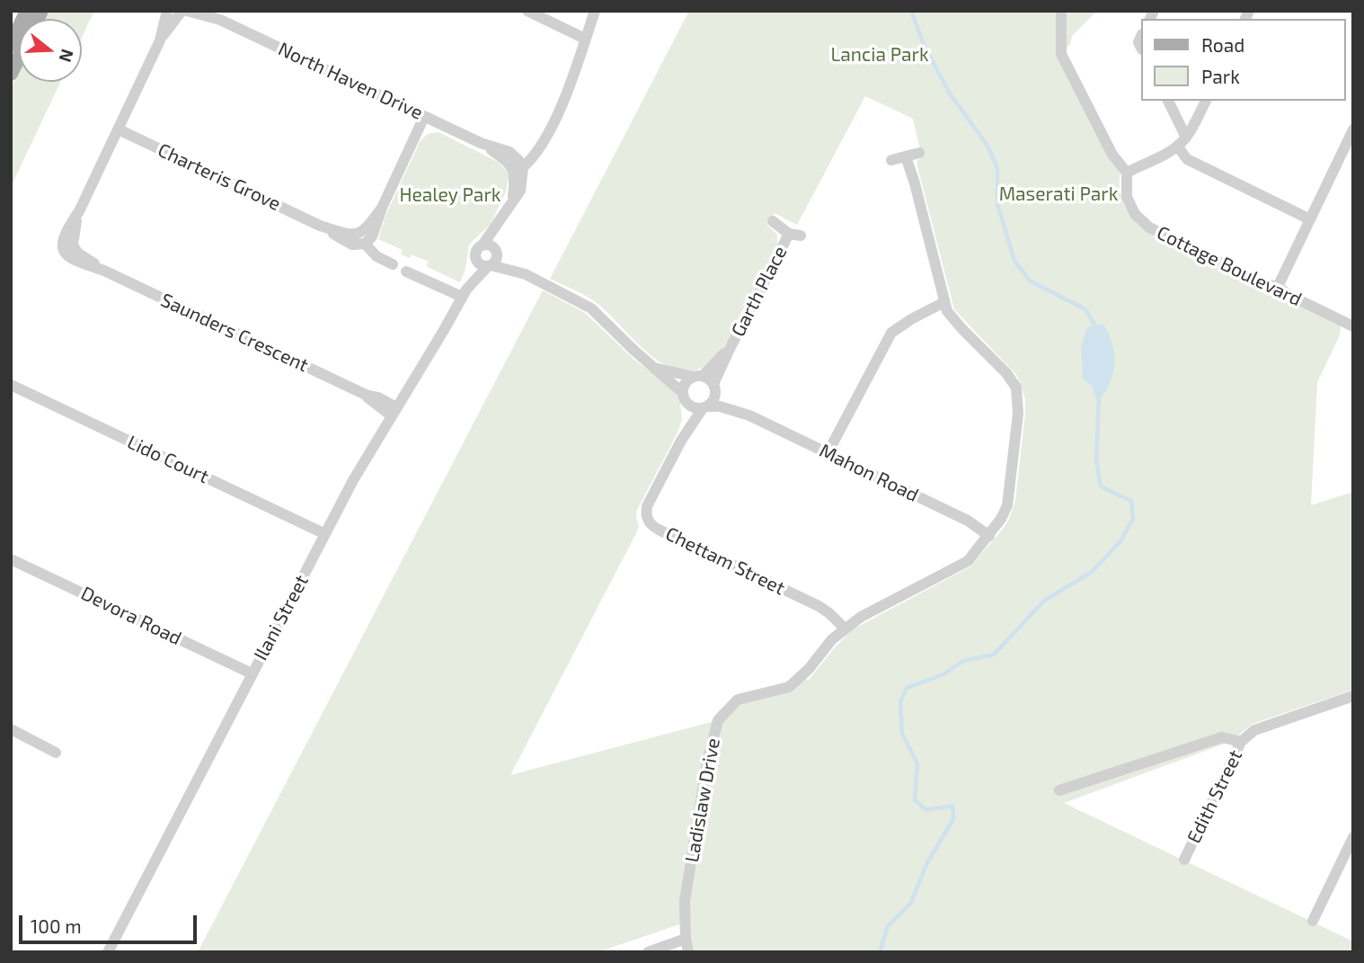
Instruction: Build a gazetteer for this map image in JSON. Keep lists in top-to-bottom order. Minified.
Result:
{"streets":{"street":["North Haven Drive","Charteris Grove","Cottage Boulevard","Garth Place","Saunders Crescent","Lido Court","Mahon Road","Chettam Street","Devora Road","Ilani Street","Edith Street","Ladislaw Drive"]},"crossings":[["North Haven Drive","Charteris Grove"],["North Haven Drive","Saunders Crescent"],["Charteris Grove","Saunders Crescent"],["Garth Place","Mahon Road"],["Garth Place","Chettam Street"],["Saunders Crescent","Ilani Street"],["Lido Court","Ilani Street"],["Mahon Road","Chettam Street"],["Mahon Road","Ladislaw Drive"],["Chettam Street","Ladislaw Drive"],["Devora Road","Ilani Street"]],"parks":["Lancia Park","Maserati Park","Healey Park"],"legend":["Road","Park"],"scale_bar":"100 m","north":"right"}
